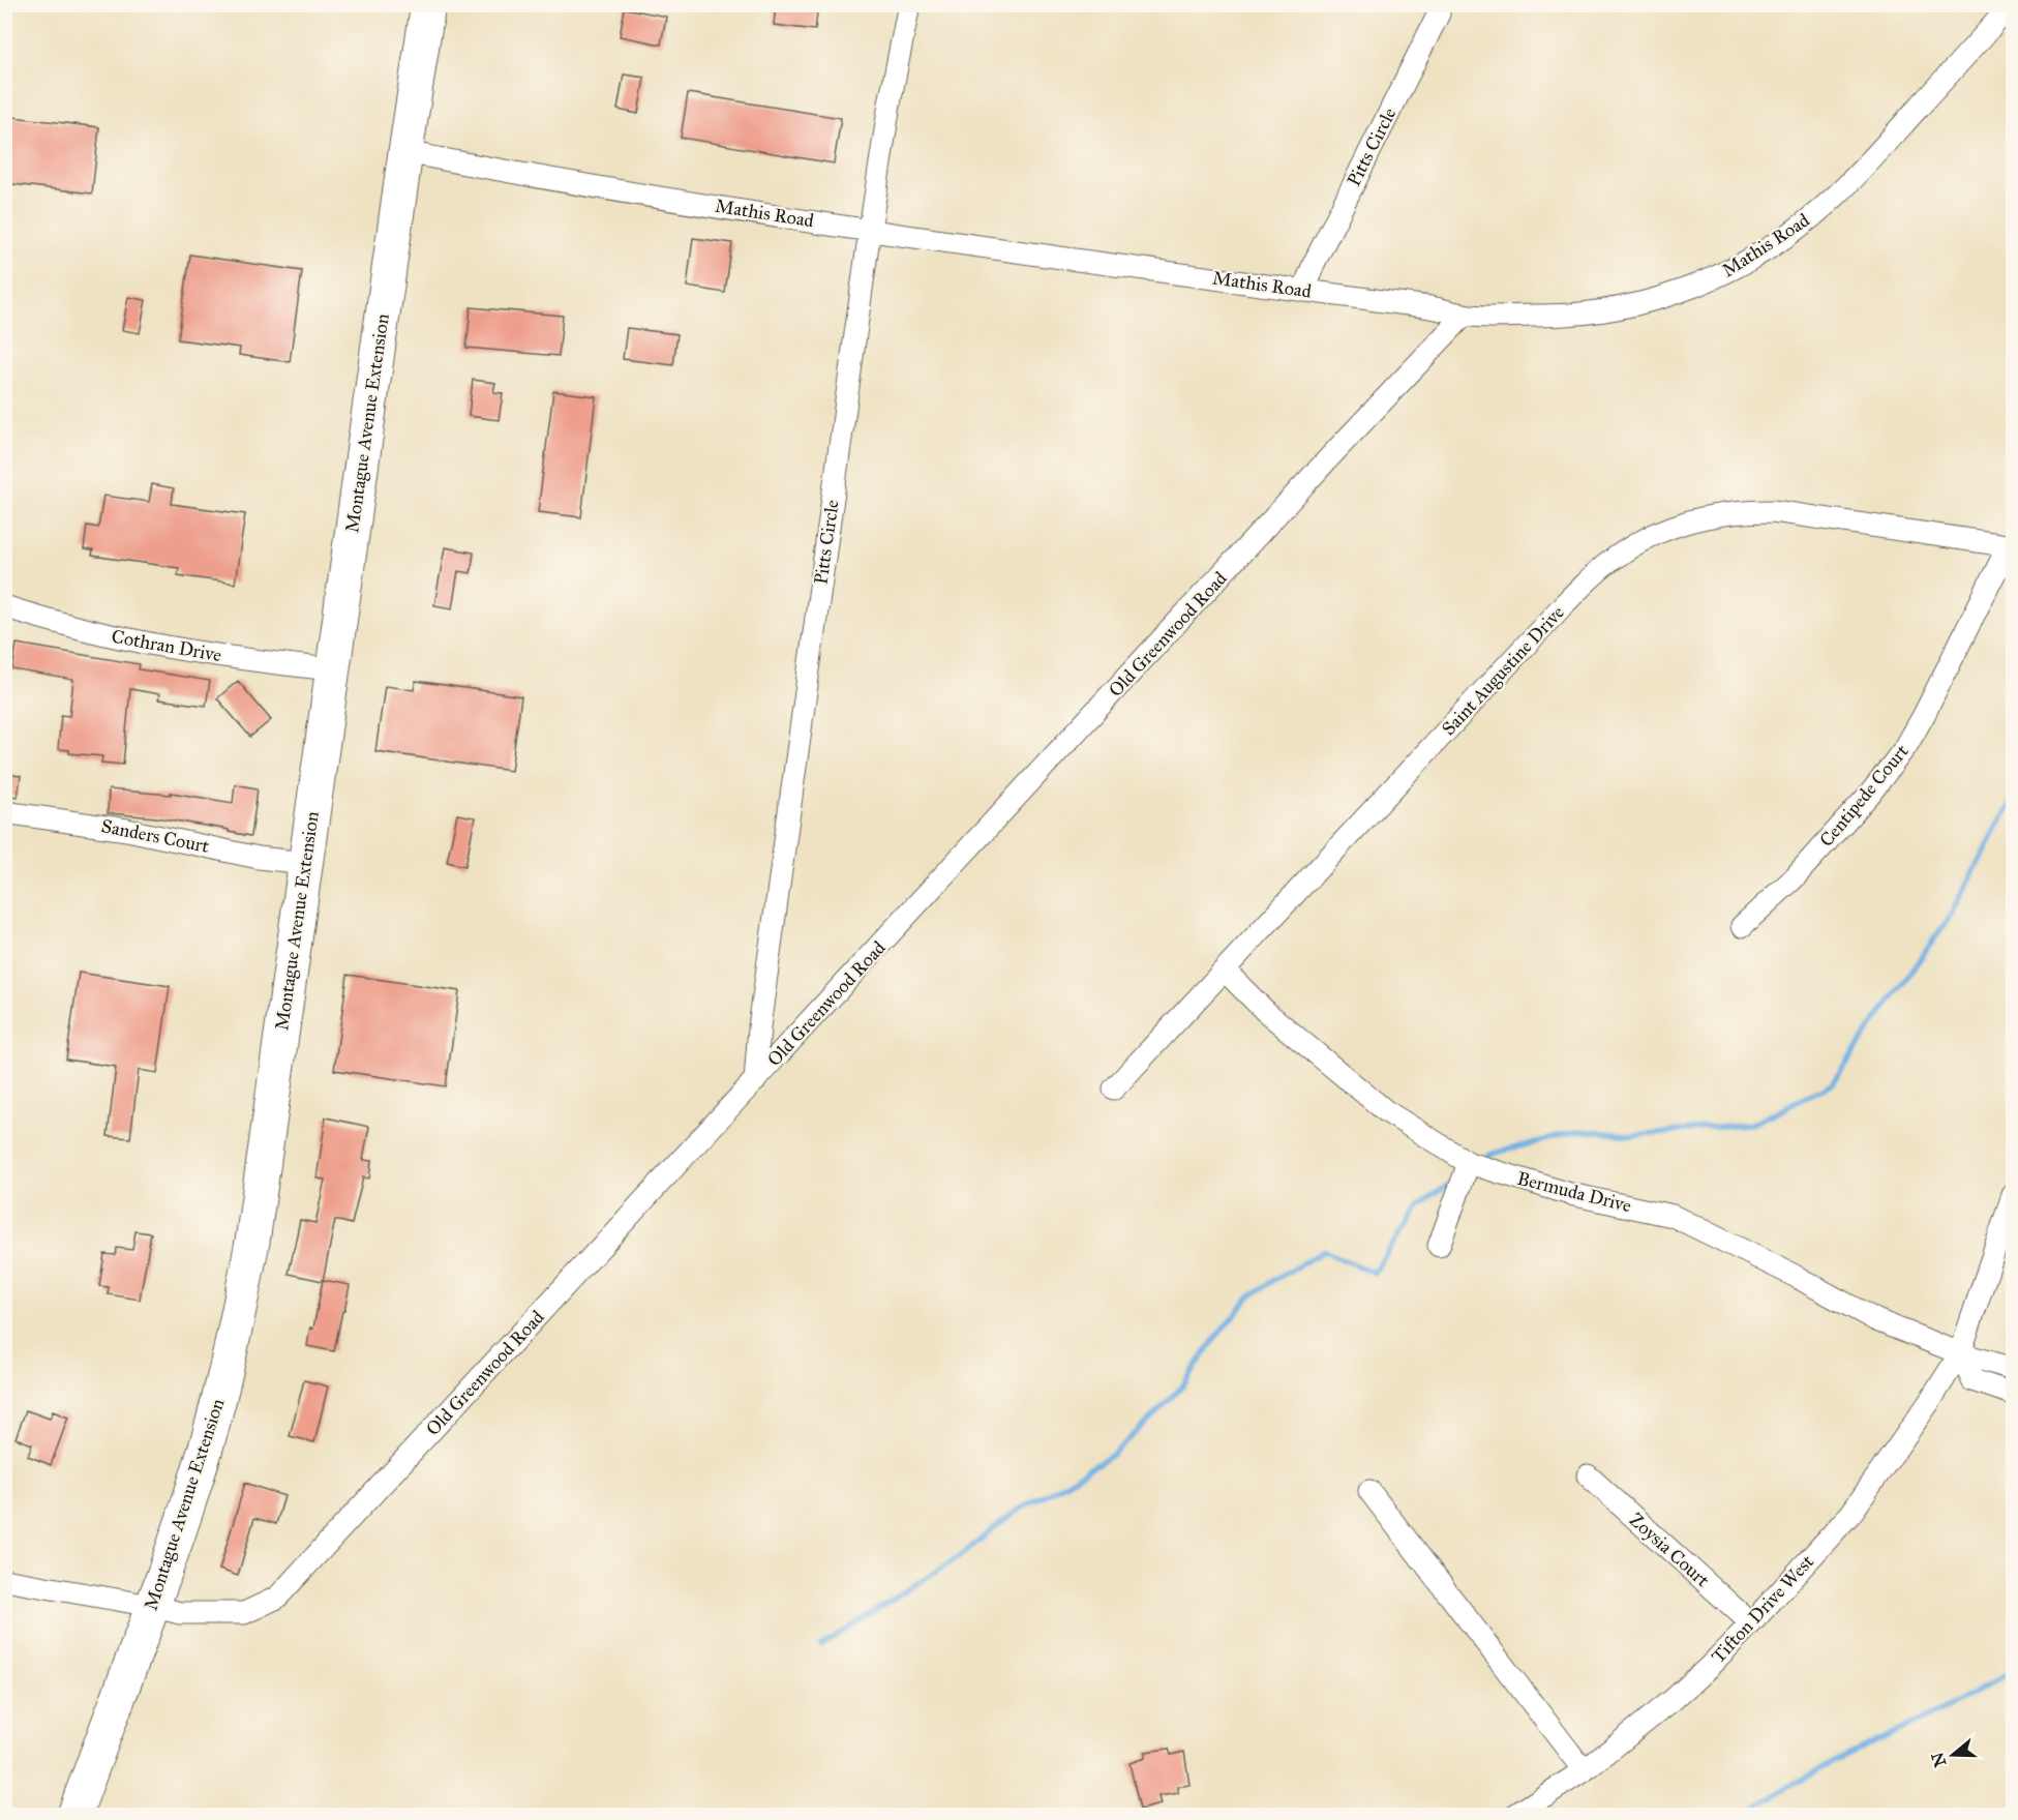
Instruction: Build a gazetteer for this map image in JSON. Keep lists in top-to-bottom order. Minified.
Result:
{"streets":{"highway":["Montague Avenue Extension"],"street":["Pitts Circle","Mathis Road","Old Greenwood Road","Cothran Drive","Saint Augustine Drive","Centipede Court","Sanders Court","Bermuda Drive","Zoysia Court","Tifton Drive West"]},"crossings":[["Pitts Circle","Mathis Road"],["Pitts Circle","Old Greenwood Road"],["Mathis Road","Montague Avenue Extension"],["Mathis Road","Old Greenwood Road"],["Montague Avenue Extension","Old Greenwood Road"],["Montague Avenue Extension","Cothran Drive"],["Montague Avenue Extension","Sanders Court"],["Saint Augustine Drive","Centipede Court"],["Saint Augustine Drive","Bermuda Drive"],["Bermuda Drive","Tifton Drive West"],["Zoysia Court","Tifton Drive West"]],"north":"left"}
